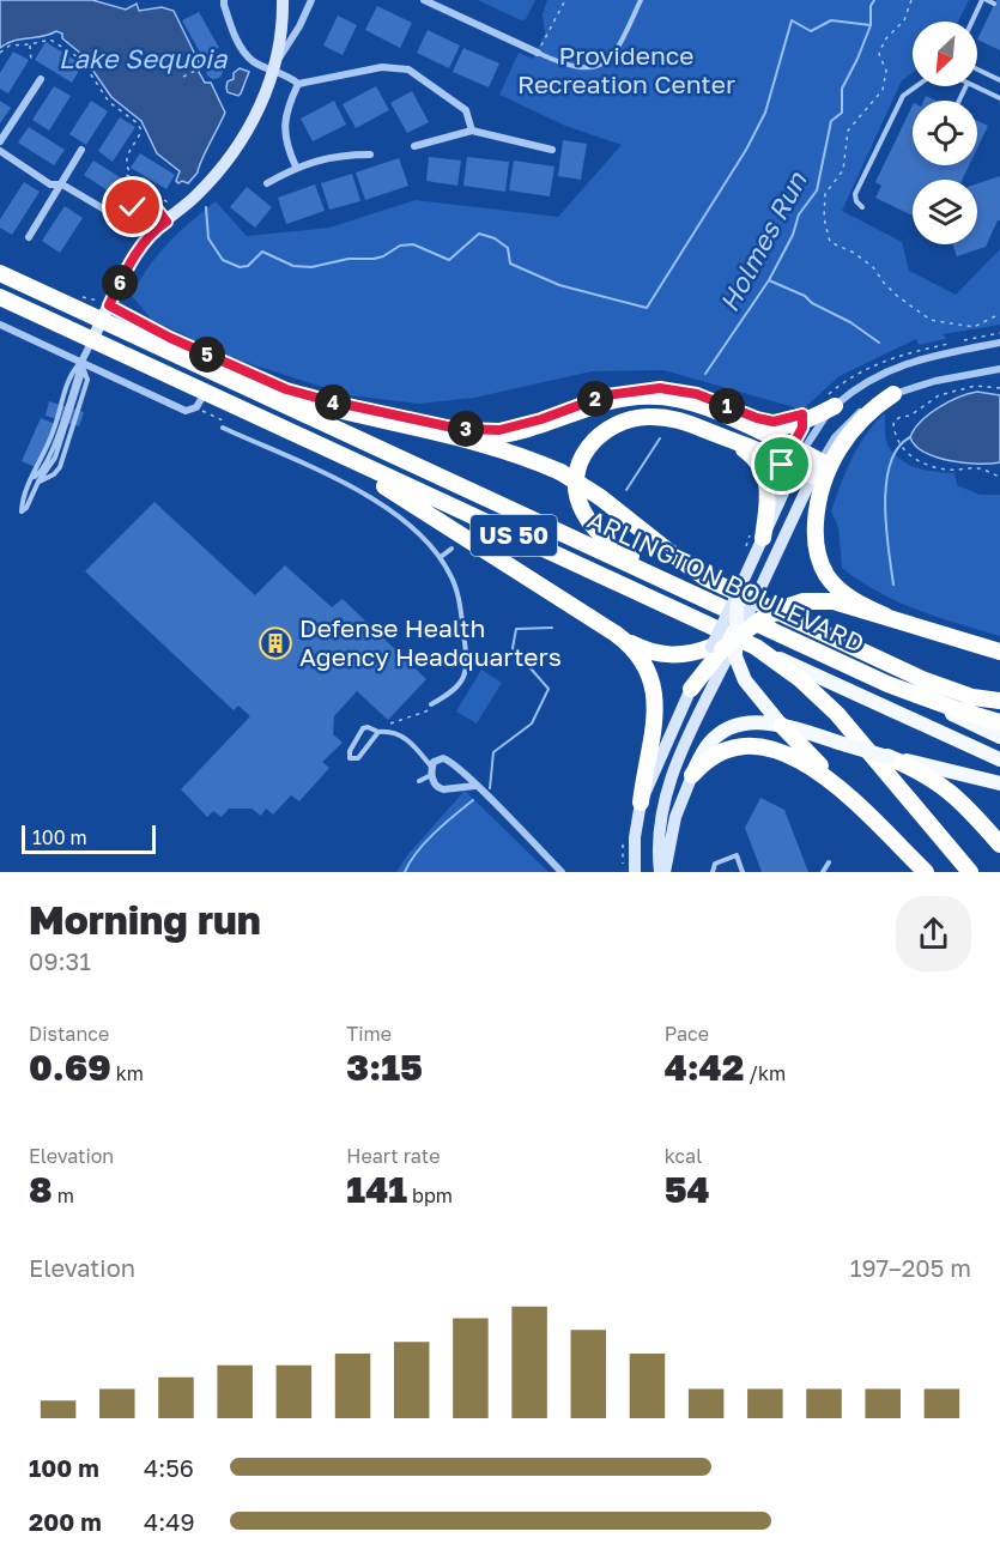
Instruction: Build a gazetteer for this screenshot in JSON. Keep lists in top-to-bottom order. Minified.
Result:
{"streets":{"highway":["US 50","ARLINGTON BOULEVARD"]},"water":["Lake Sequoia","Holmes Run"],"parks":["Providence Recreation Center"],"places":{"building":["Defense Health Agency Headquarters"]},"scale_bar":"100 m","north":"bottom left","page":{"pins":["6","5","2","4","1","3"],"scale":"100 m","heading":["Morning run","09:31"],"stats":[["Distance","0.69 km"],["Time","3:15"],["Pace","4:42 /km"],["Elevation","8 m"],["Heart rate","141 bpm"],["kcal","54"]],"chart":["Elevation","197–205 m"],"list":[{"name":"100 m","note":"4:56"},{"name":"200 m","note":"4:49"}]}}
